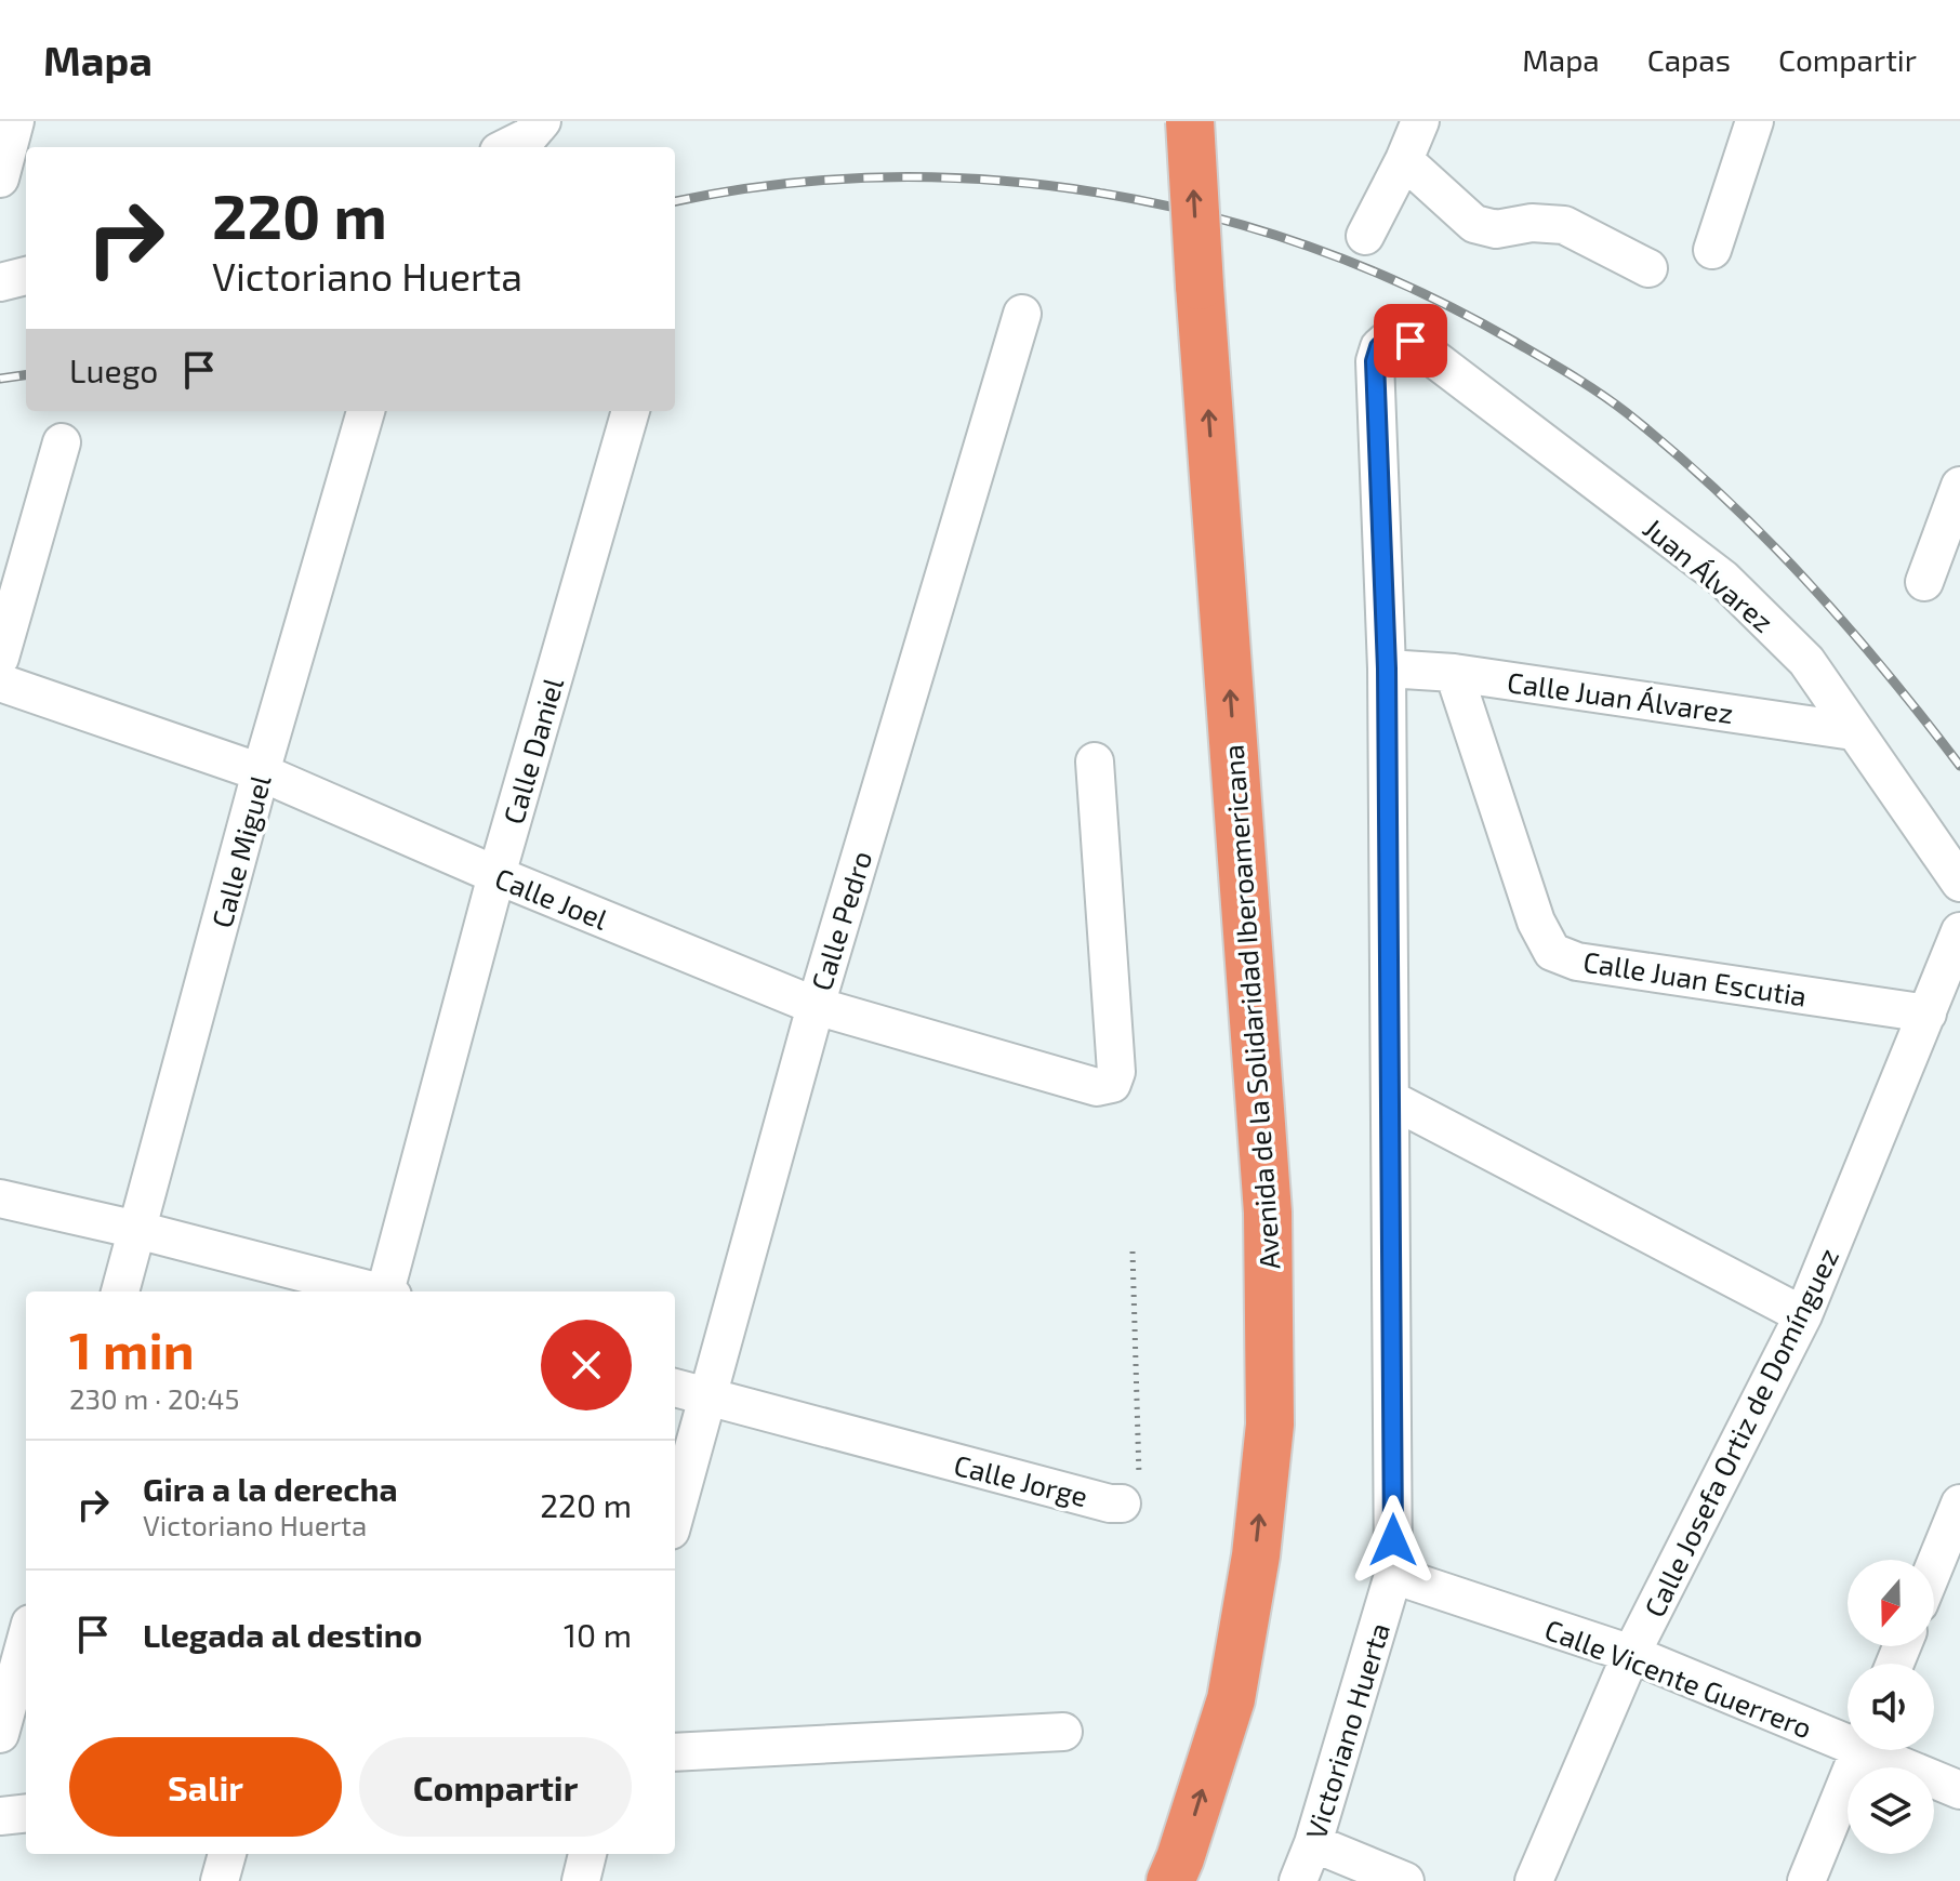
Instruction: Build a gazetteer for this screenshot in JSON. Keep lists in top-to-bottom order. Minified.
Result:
{"streets":{"highway":["Avenida de la Solidaridad Iberoamericana"],"street":["Juan Álvarez","Calle Juan Álvarez","Calle Daniel","Calle Miguel","Calle Joel","Calle Pedro","Calle Juan Escutia","Calle Josefa Ortiz de Domínguez","Calle Jorge","Calle Vicente Guerrero","Victoriano Huerta"]},"crossings":[["Juan Álvarez","Calle Juan Álvarez"],["Juan Álvarez","Victoriano Huerta"],["Calle Juan Álvarez","Calle Juan Escutia"],["Calle Juan Álvarez","Victoriano Huerta"],["Calle Daniel","Calle Joel"],["Calle Miguel","Calle Joel"],["Calle Joel","Calle Pedro"],["Calle Pedro","Calle Jorge"],["Calle Juan Escutia","Calle Josefa Ortiz de Domínguez"],["Calle Josefa Ortiz de Domínguez","Calle Vicente Guerrero"],["Calle Vicente Guerrero","Victoriano Huerta"]],"one_way":["Avenida de la Solidaridad Iberoamericana"],"north":"bottom","page":{"header":"Mapa","nav":["Mapa","Capas","Compartir"],"turn":["220 m","Victoriano Huerta"],"then":"Luego","heading":["1 min","230 m · 20:45"],"list":[{"name":"Gira a la derecha","note":"Victoriano Huerta","value":"220 m"},{"name":"Llegada al destino","value":"10 m"}],"buttons":["Salir","Compartir"]}}
